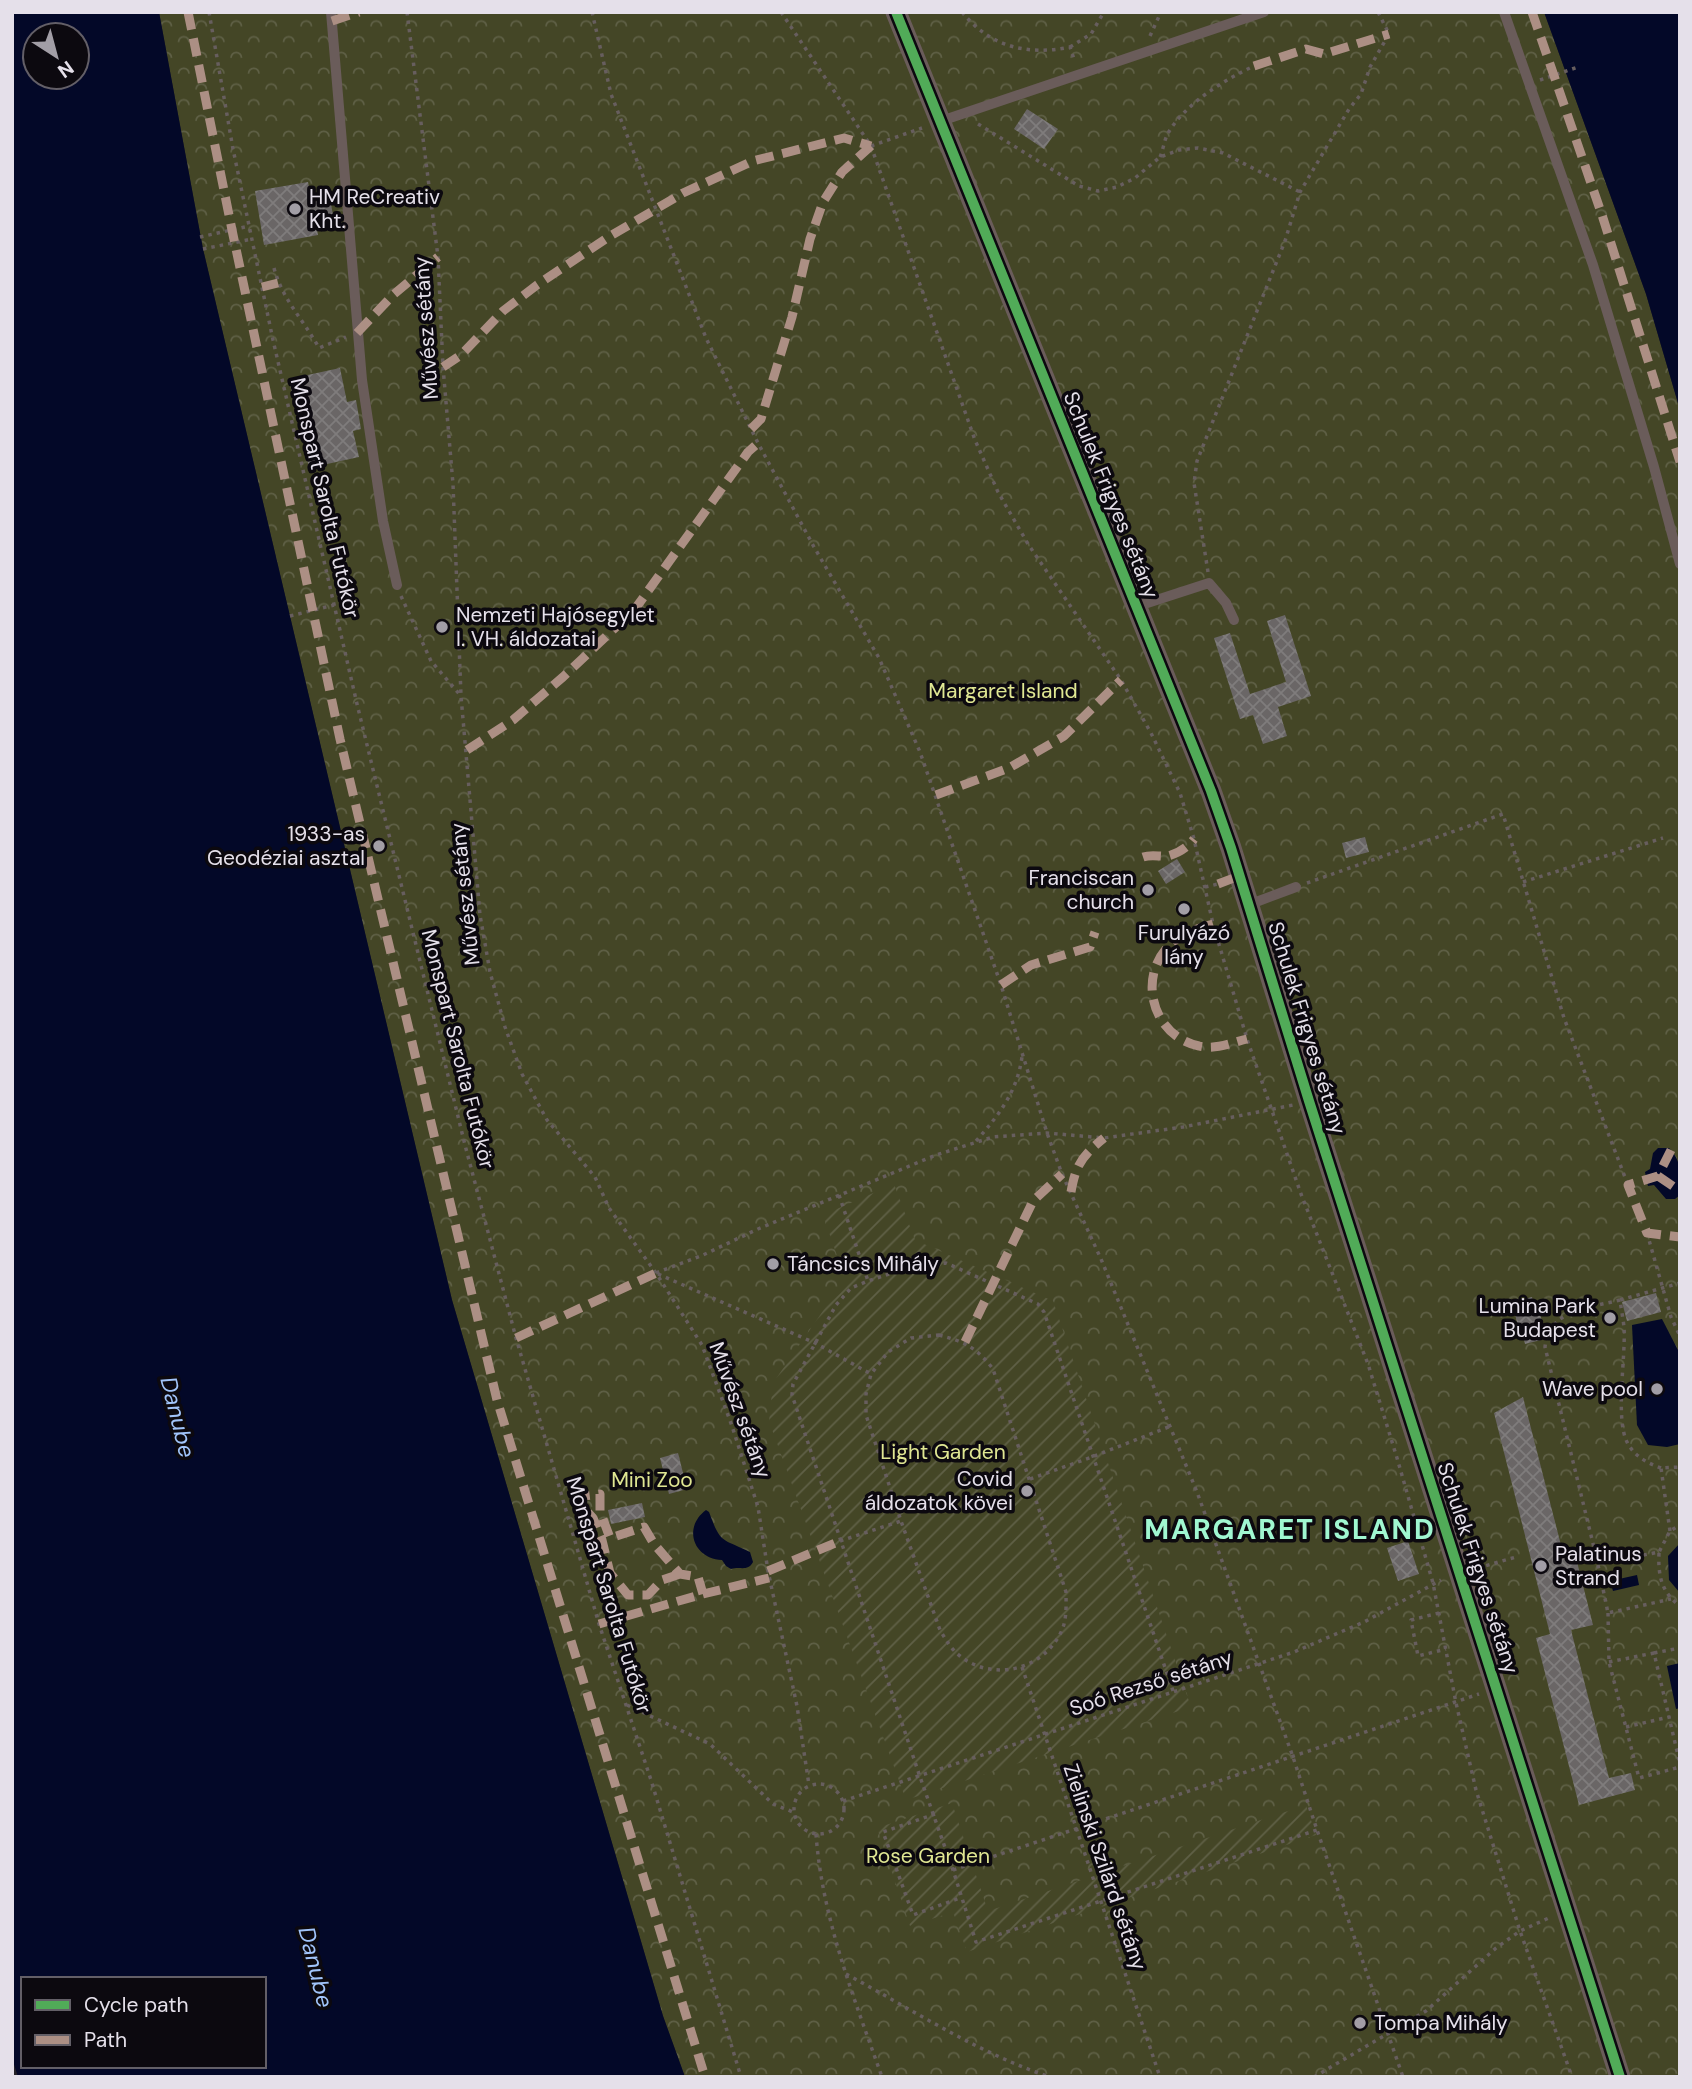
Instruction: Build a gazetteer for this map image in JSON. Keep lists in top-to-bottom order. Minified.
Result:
{"streets":{"street":["Schulek Frigyes sétány"],"path":["Művész sétány","Monspart Sarolta Futókör","Soó Rezső sétány","Zielinski Szilárd sétány"]},"crossings":[["Művész sétány","Soó Rezső sétány"],["Schulek Frigyes sétány","Soó Rezső sétány"],["Soó Rezső sétány","Zielinski Szilárd sétány"]],"districts":["MARGARET ISLAND"],"water":["Danube"],"parks":["Margaret Island","Light Garden","Mini Zoo","Rose Garden"],"places":["HM ReCreativ Kht.","Nemzeti Hajósegylet I. VH. áldozatai","1933-as Geodéziai asztal","Franciscan church","Furulyázó lány","Táncsics Mihály","Lumina Park Budapest","Wave pool","Covid áldozatok kövei","Palatinus Strand","Tompa Mihály"],"legend":["Cycle path","Path"],"north":"bottom right"}
